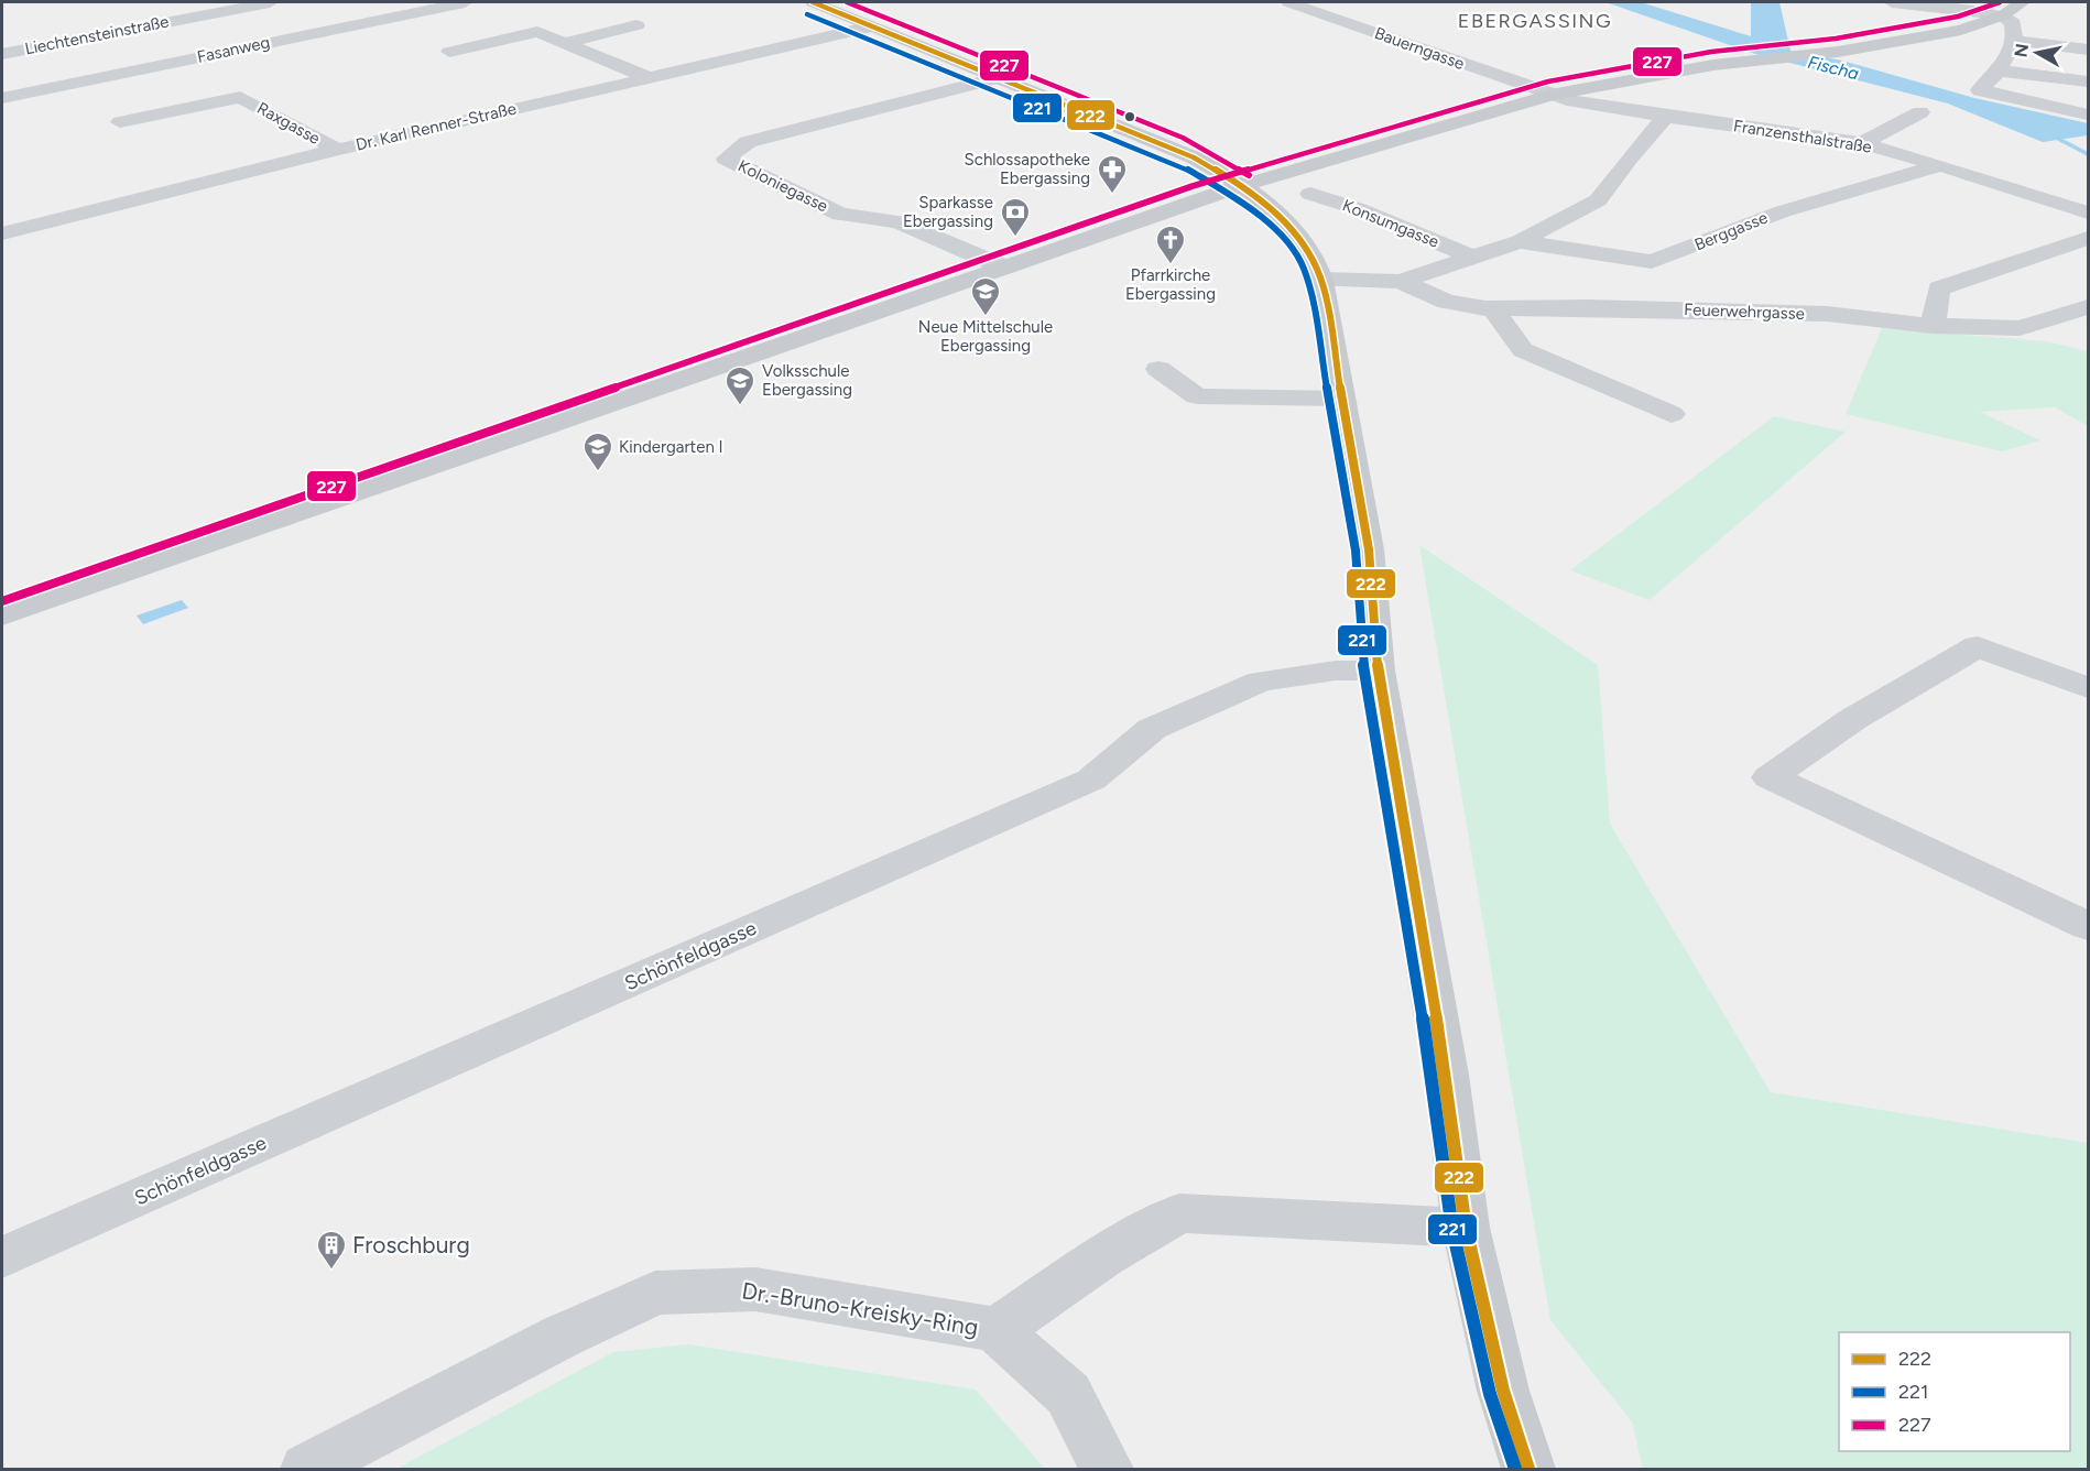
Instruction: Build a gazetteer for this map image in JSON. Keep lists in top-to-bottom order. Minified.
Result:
{"streets":{"street":["Liechtensteinstraße","Bauerngasse","Fasanweg","Raxgasse","Dr. Karl Renner-Straße","Franzensthalstraße","Koloniegasse","Konsumgasse","Berggasse","Feuerwehrgasse","Schönfeldgasse","Dr.-Bruno-Kreisky-Ring"]},"crossings":[["Bauerngasse","Franzensthalstraße"],["Raxgasse","Dr. Karl Renner-Straße"],["Franzensthalstraße","Berggasse"]],"districts":["EBERGASSING"],"water":["Fischa"],"places":{"pharmacy":["Schlossapotheke Ebergassing"],"bank":["Sparkasse Ebergassing"],"church":["Pfarrkirche Ebergassing"],"school or university":["Neue Mittelschule Ebergassing","Volksschule Ebergassing","Kindergarten I"],"building":["Froschburg"]},"lines":["transit line 222","transit line 227","transit line 221"],"legend":["222","221","227"],"north":"left"}
